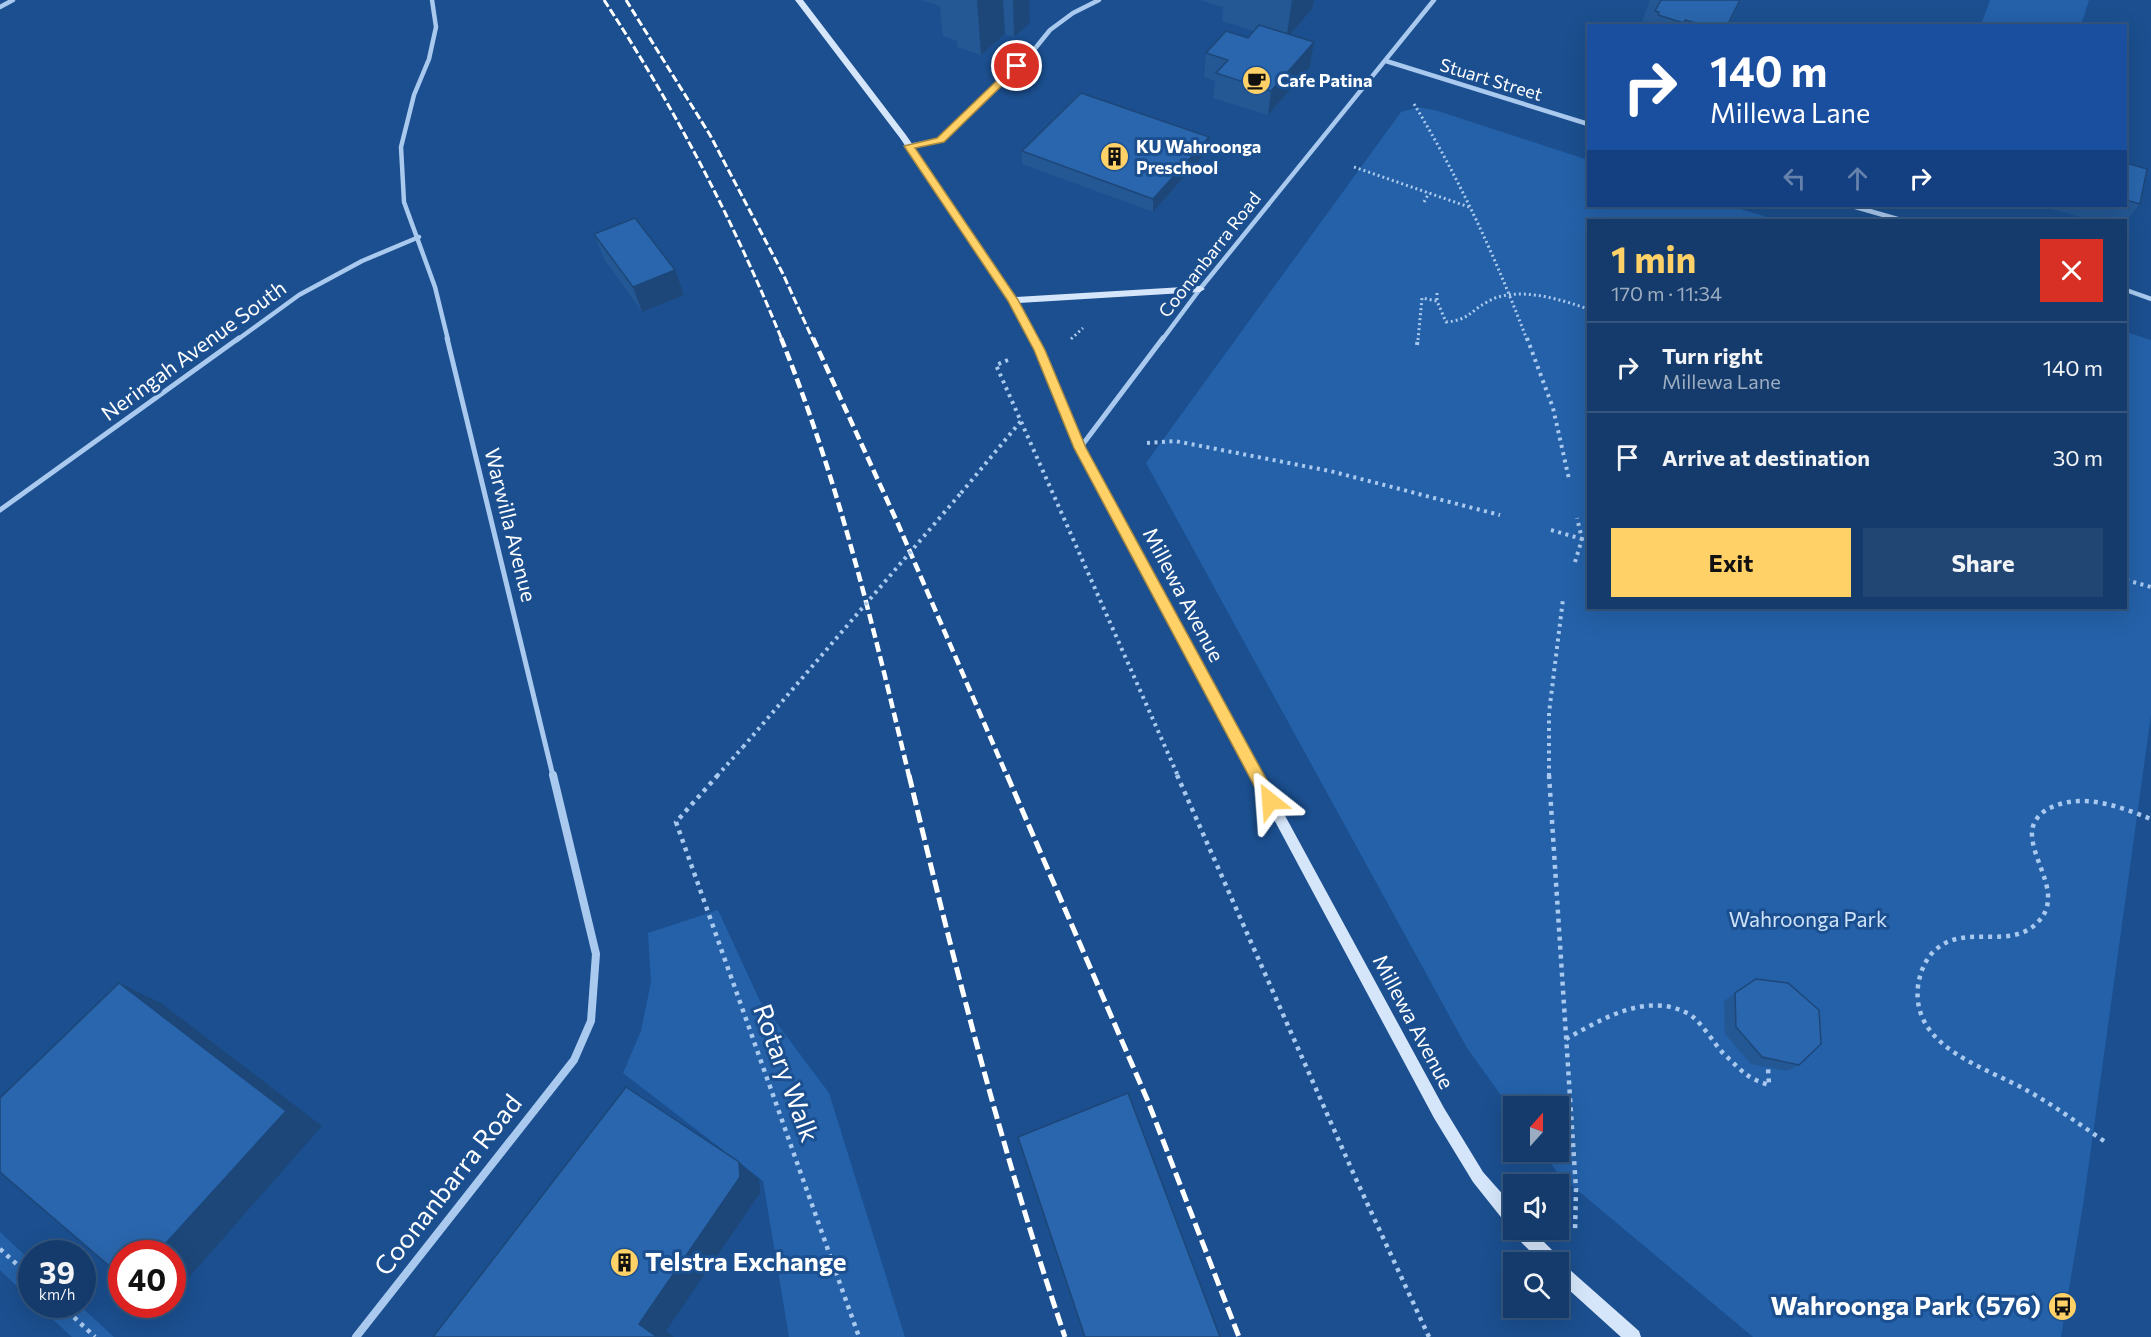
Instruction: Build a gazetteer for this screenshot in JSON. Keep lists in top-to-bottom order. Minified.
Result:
{"streets":{"street":["Stuart Street","Coonanbarra Road","Neringah Avenue South","Warwilla Avenue","Millewa Avenue"],"path":["Rotary Walk"]},"crossings":[["Stuart Street","Coonanbarra Road"],["Coonanbarra Road","Warwilla Avenue"],["Coonanbarra Road","Millewa Avenue"],["Neringah Avenue South","Warwilla Avenue"]],"parks":["Wahroonga Park"],"places":{"cafe":["Cafe Patina"],"building":["KU Wahroonga Preschool","Telstra Exchange"],"bus stop":["Wahroonga Park (576)"]},"north":"top","page":{"turn":["140 m","Millewa Lane"],"heading":["1 min","170 m · 11:34"],"list":[{"name":"Turn right","note":"Millewa Lane","value":"140 m"},{"name":"Arrive at destination","value":"30 m"}],"buttons":["Exit","Share"],"speed":"39 km/h","limit":"40"}}
